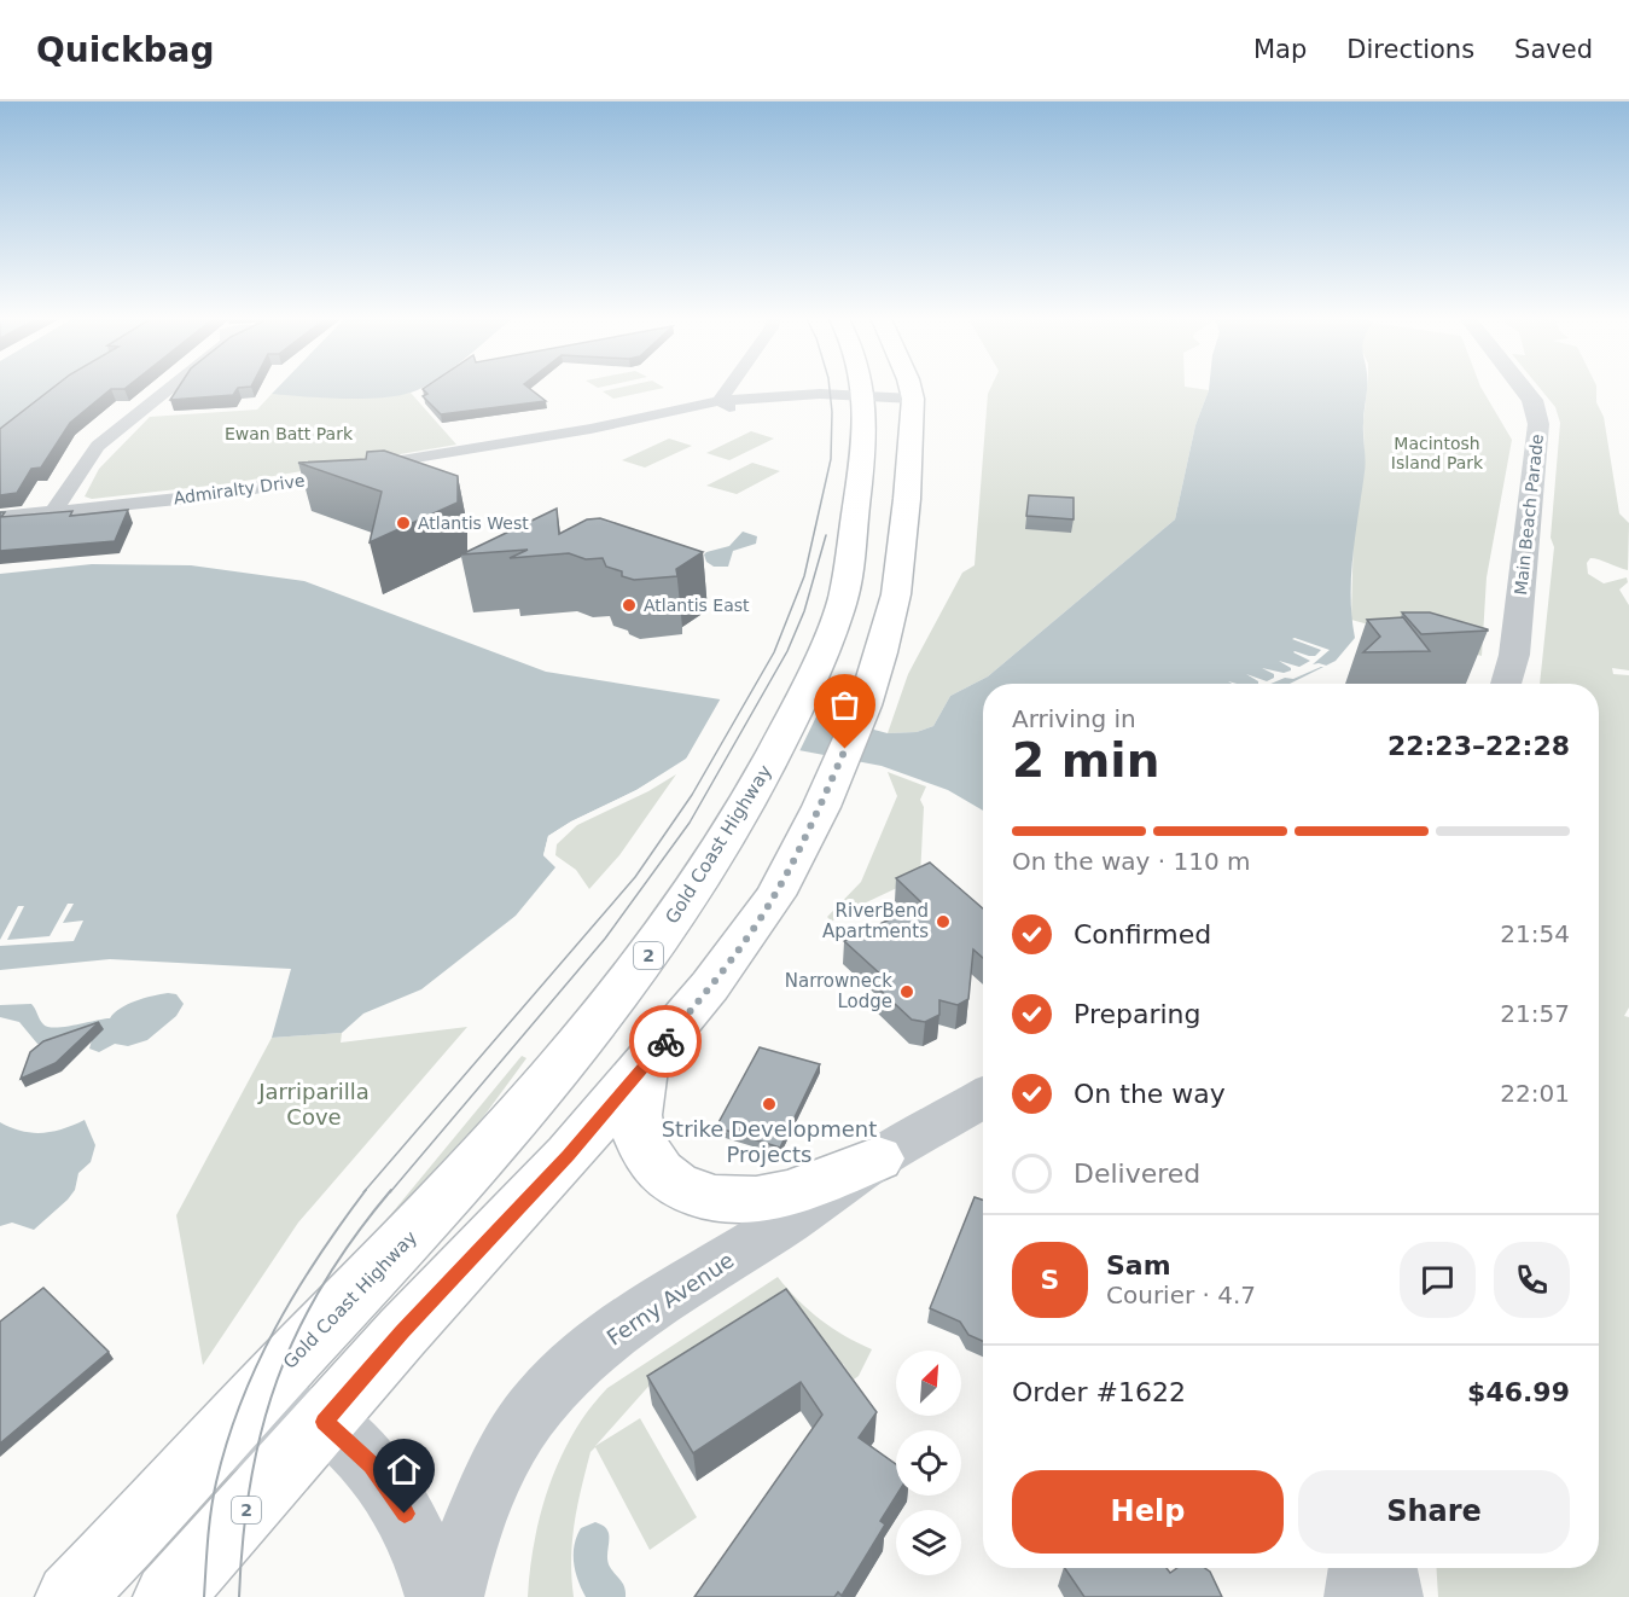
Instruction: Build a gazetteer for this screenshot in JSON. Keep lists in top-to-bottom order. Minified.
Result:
{"streets":{"highway":["Gold Coast Highway","2"],"street":["Admiralty Drive","Main Beach Parade","Ferny Avenue"]},"crossings":[["Admiralty Drive","Gold Coast Highway"],["Gold Coast Highway","2"]],"parks":["Ewan Batt Park","Macintosh Island Park","Jarriparilla Cove"],"places":["Atlantis West","Atlantis East","RiverBend Apartments","Narrowneck Lodge","Strike Development Projects"],"north":"top right","page":{"header":"Quickbag","nav":["Map","Directions","Saved"],"heading":["2 min","Arriving in","22:23–22:28"],"panel":["Sam","Courier · 4.7","Order #1622","$46.99"],"bar":"On the way · 110 m","list":[["Confirmed","21:54"],["Preparing","21:57"],["On the way","22:01"],"Delivered"],"round":"S","buttons":["Help","Share"]}}
